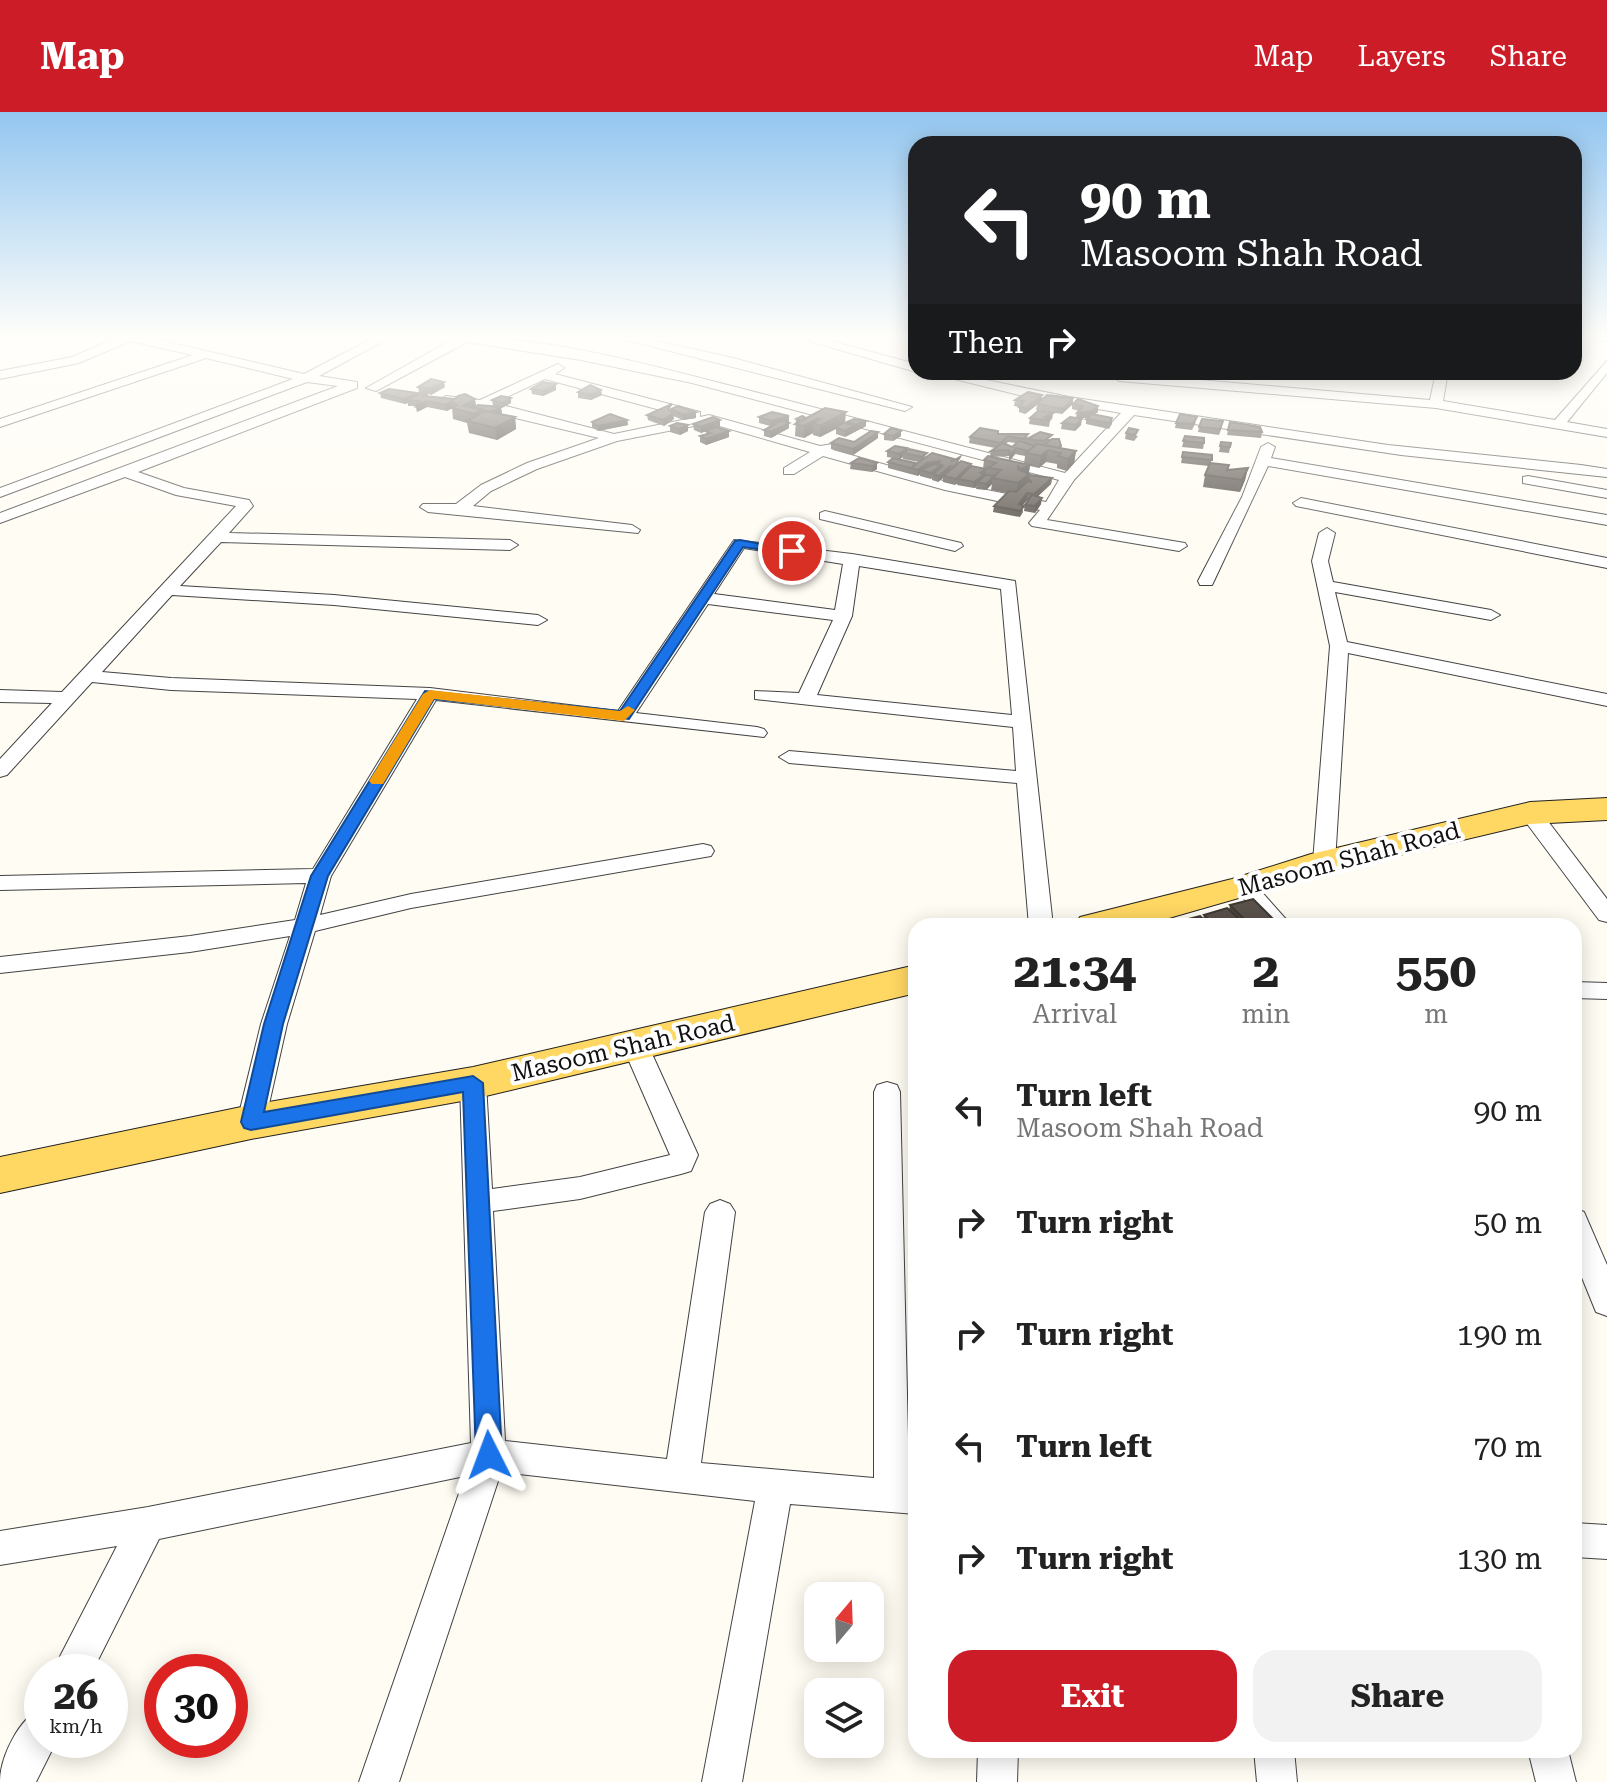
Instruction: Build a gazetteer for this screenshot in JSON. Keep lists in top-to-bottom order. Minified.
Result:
{"streets":{"main road":["Masoom Shah Road"]},"north":"top","page":{"header":"Map","nav":["Map","Layers","Share"],"turn":["90 m","Masoom Shah Road"],"then":"Then","eta":["21:34","Arrival","2","min","550","m"],"list":[{"name":"Turn left","note":"Masoom Shah Road","value":"90 m"},{"name":"Turn right","value":"50 m"},{"name":"Turn right","value":"190 m"},{"name":"Turn left","value":"70 m"},{"name":"Turn right","value":"130 m"}],"buttons":["Exit","Share"],"speed":"26 km/h","limit":"30"}}
